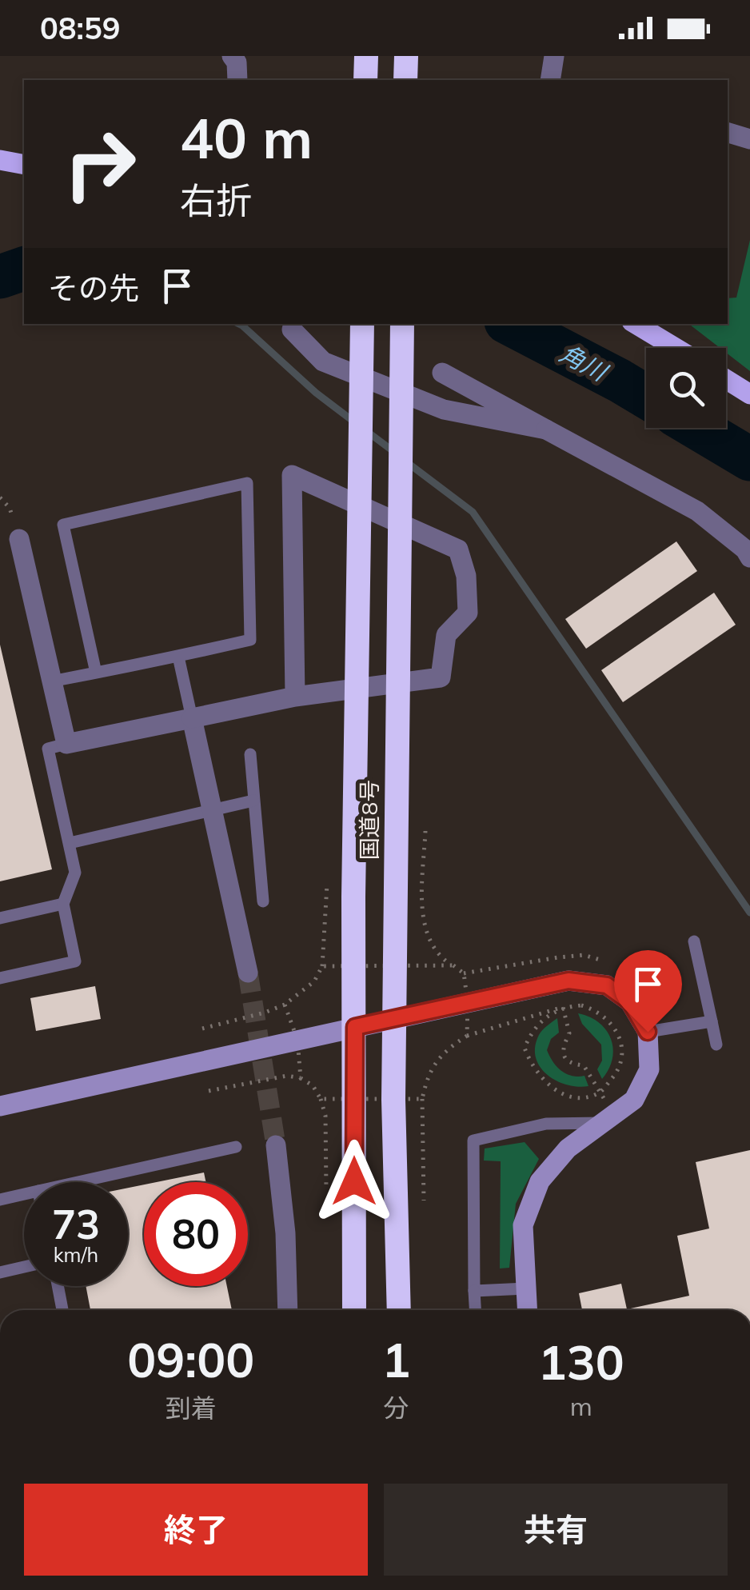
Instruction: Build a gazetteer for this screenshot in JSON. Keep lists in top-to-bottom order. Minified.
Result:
{"streets":{"highway":["国道8号"]},"water":["角川"],"page":{"status":"08:59","turn":["40 m","右折"],"then":"その先","speed":"73 km/h","limit":"80","eta":["09:00","到着","1","分","130","m"],"buttons":["終了","共有"]}}
